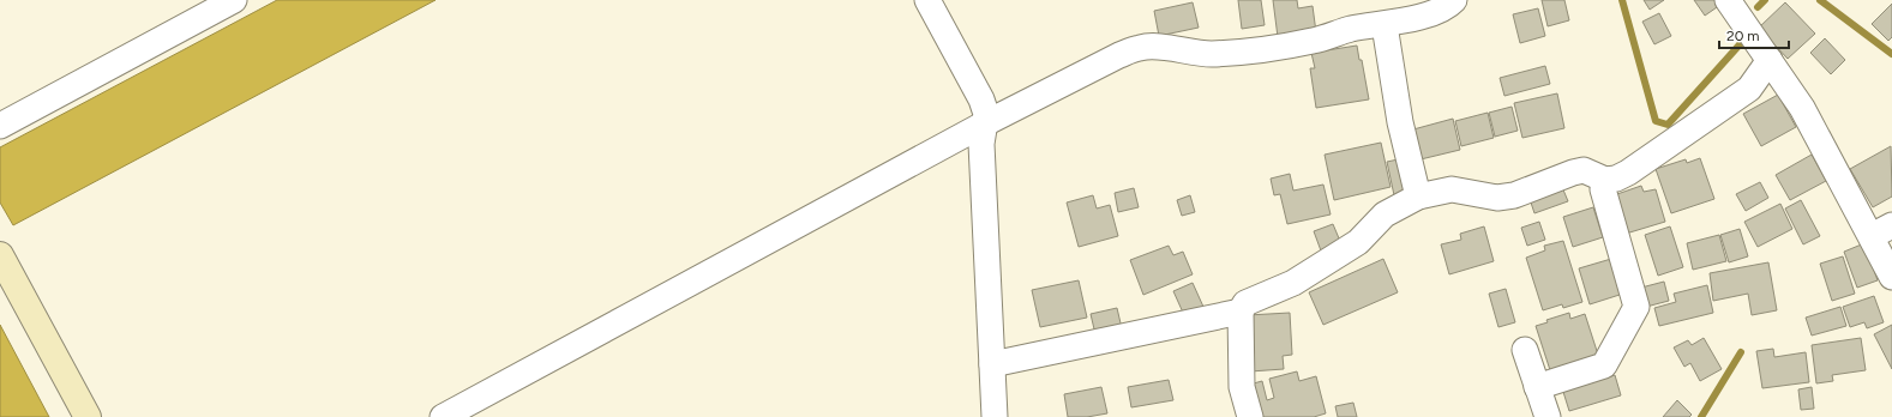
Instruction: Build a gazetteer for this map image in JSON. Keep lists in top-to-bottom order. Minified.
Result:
{"scale_bar":"20 m"}
